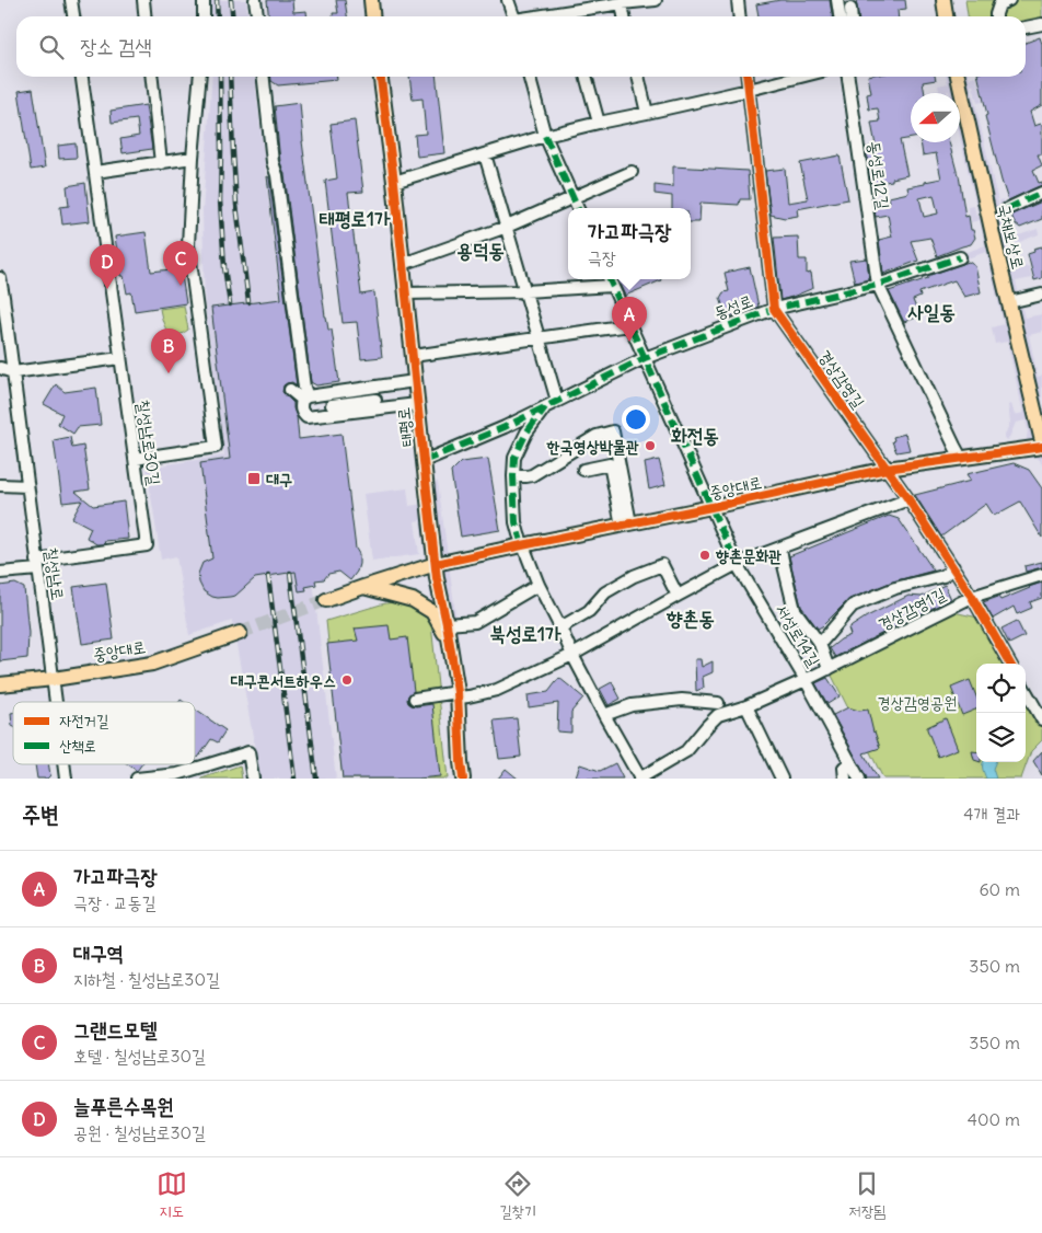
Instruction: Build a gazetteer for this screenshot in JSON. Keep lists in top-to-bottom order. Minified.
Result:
{"streets":{"main road":["국채보상로","태평로","중앙대로"],"street":["동성로12길","동성로","경상감영길","칠성남로30길","칠성남로","경상감영1길","서성로14길"]},"crossings":[["동성로12길","동성로"],["동성로","경상감영길"],["동성로","태평로"],["동성로","서성로14길"],["경상감영길","중앙대로"],["경상감영길","경상감영1길"],["태평로","중앙대로"],["칠성남로30길","칠성남로"],["중앙대로","칠성남로"],["중앙대로","서성로14길"],["경상감영1길","서성로14길"]],"districts":["태평로1가","용덕동","사일동","화전동","향촌동","북성로1가"],"parks":["경상감영공원"],"places":{"other":["한국영상박물관","향촌문화관","대구콘서트하우스"],"transit":["대구"]},"legend":["자전거길","산책로"],"north":"left","page":{"search":"장소 검색","popup":["가고파극장","극장"],"pins":["C","D","A","B"],"heading":["주변","4개 결과"],"list":[{"mark":"A","name":"가고파극장","note":"극장 · 교동길","value":"60 m"},{"mark":"B","name":"대구역","note":"지하철 · 칠성남로30길","value":"350 m"},{"mark":"C","name":"그랜드모텔","note":"호텔 · 칠성남로30길","value":"350 m"},{"mark":"D","name":"늘푸른수목원","note":"공원 · 칠성남로30길","value":"400 m"}],"nav":["지도","길찾기","저장됨"]}}
